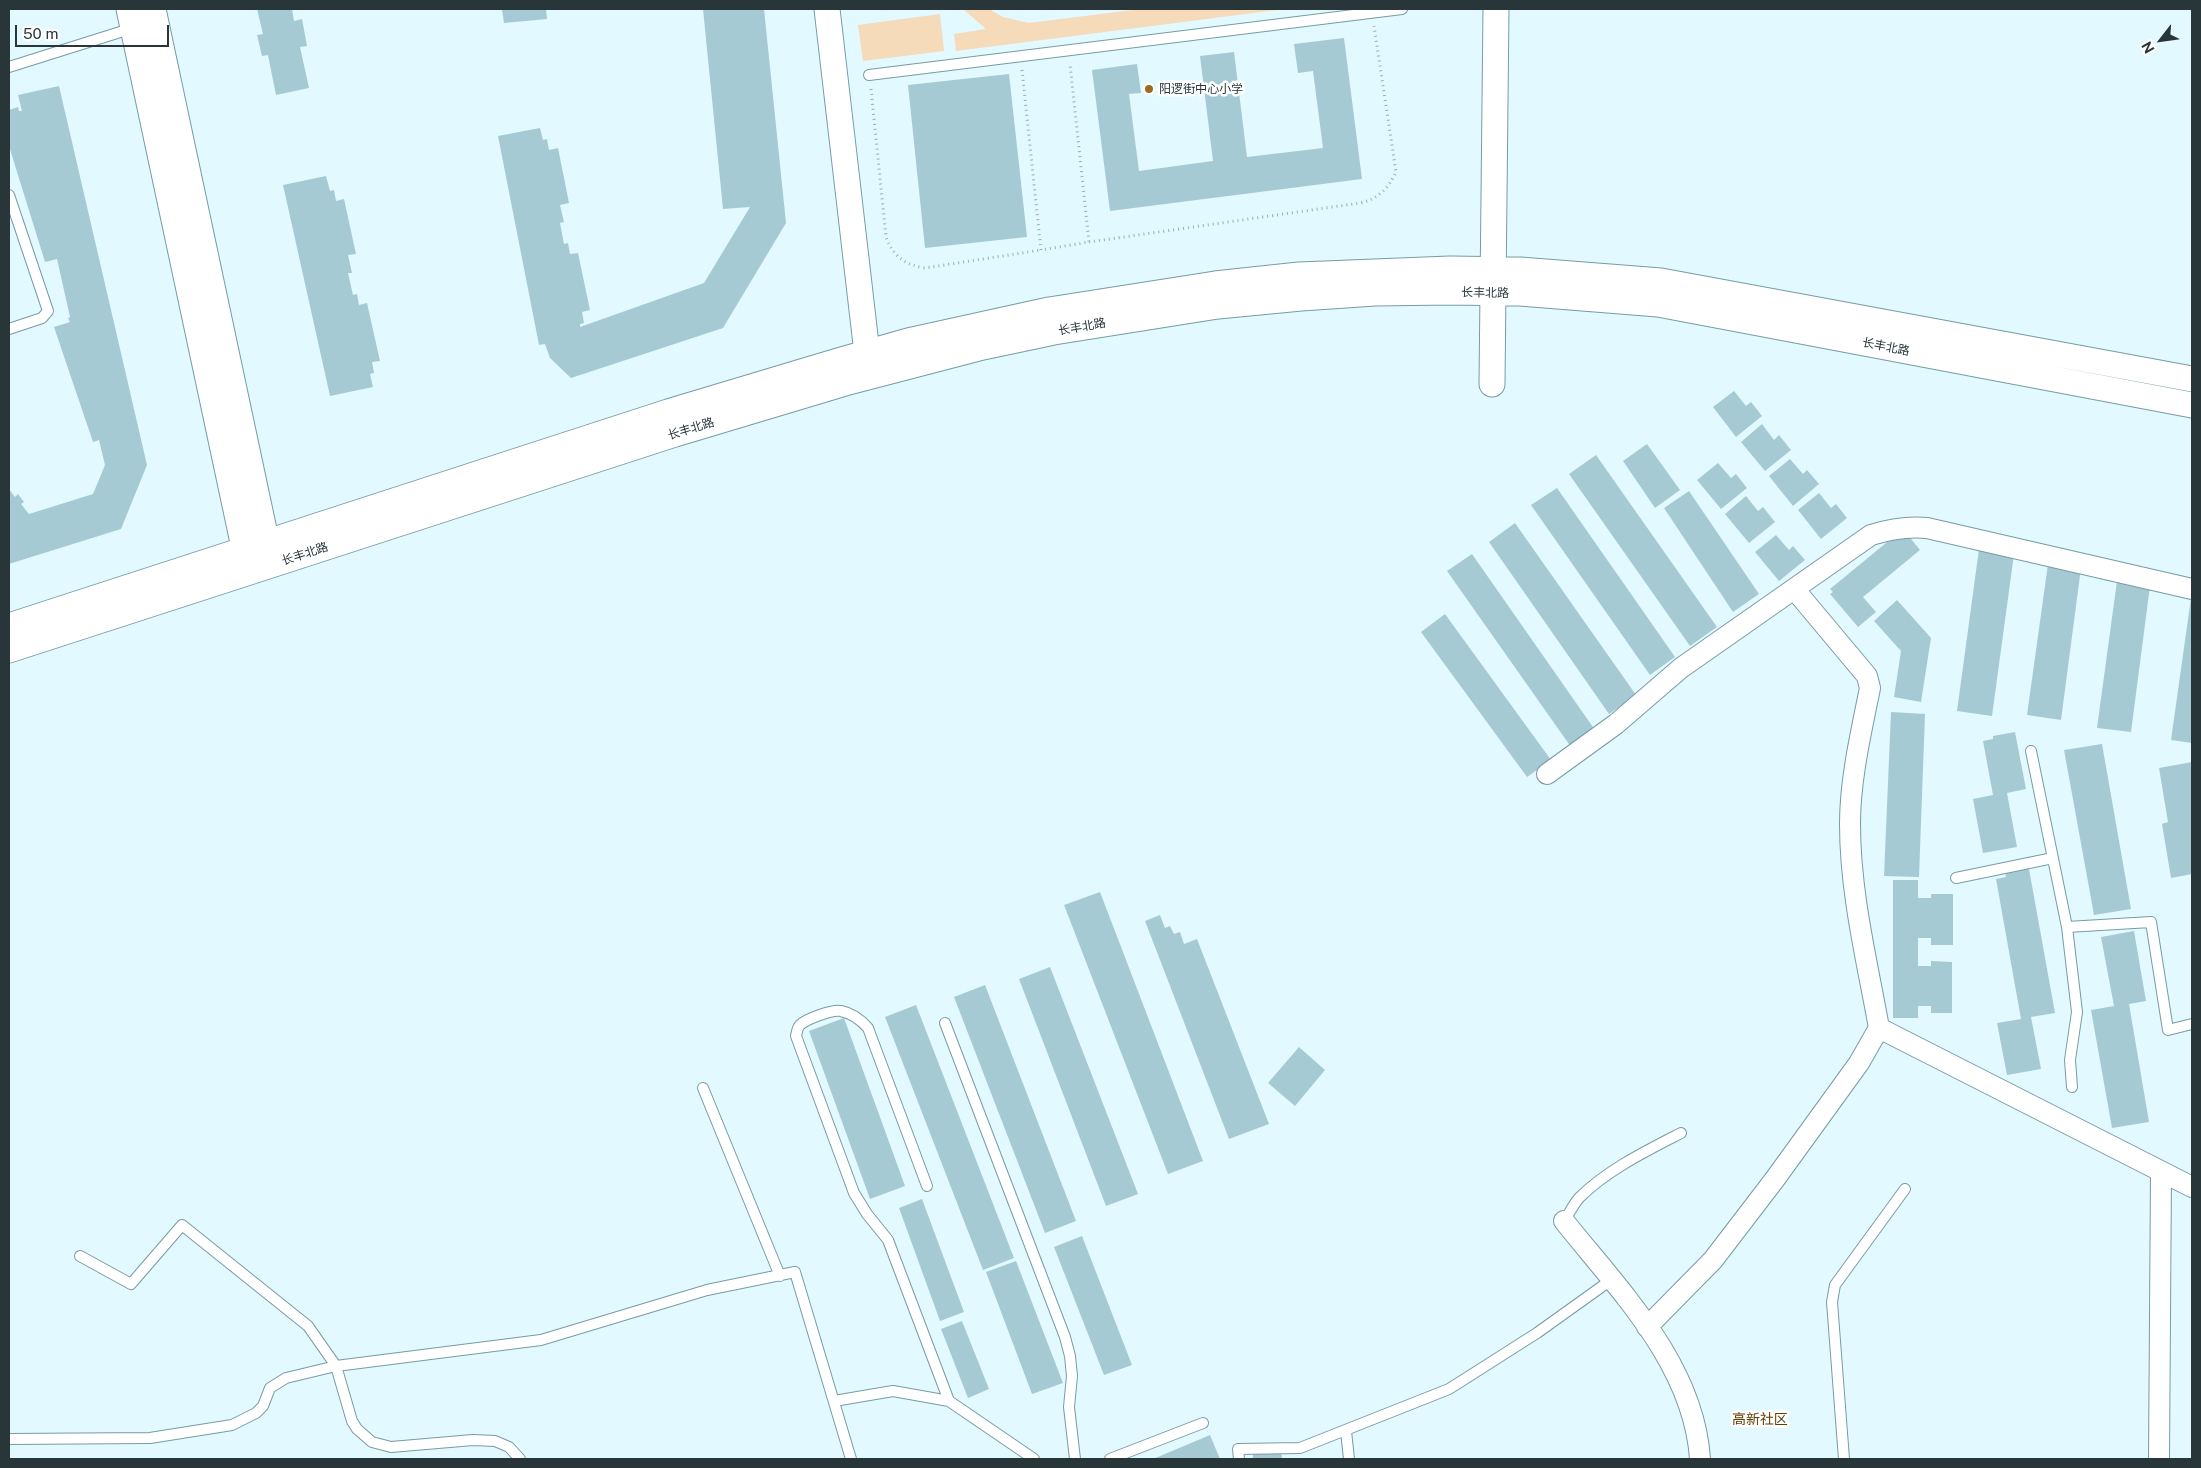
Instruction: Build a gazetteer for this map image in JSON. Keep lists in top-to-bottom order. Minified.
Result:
{"streets":{"street":["长丰北路"]},"districts":["高新社区"],"places":["阳逻街中心小学"],"scale_bar":"50 m","north":"bottom left"}
